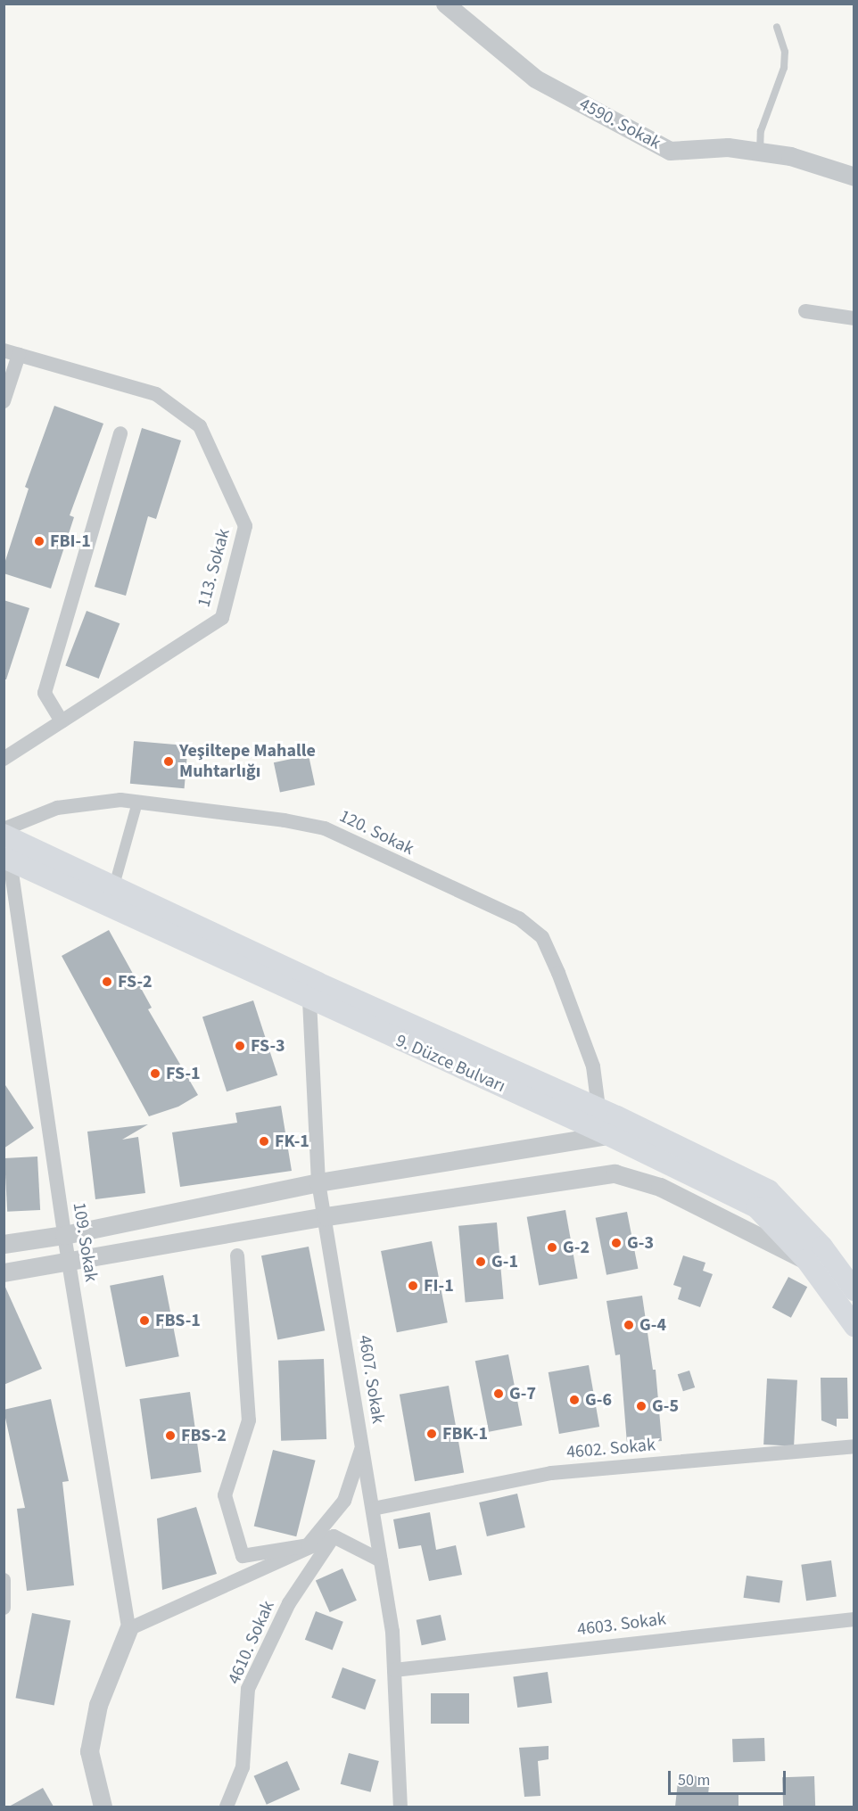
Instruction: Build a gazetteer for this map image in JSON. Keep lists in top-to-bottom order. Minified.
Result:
{"streets":{"main road":["9. Düzce Bulvarı"],"street":["4590. Sokak","113. Sokak","120. Sokak","109. Sokak","4607. Sokak","4602. Sokak","4603. Sokak","4610. Sokak"]},"crossings":[["120. Sokak","9. Düzce Bulvarı"],["9. Düzce Bulvarı","109. Sokak"],["9. Düzce Bulvarı","4607. Sokak"],["4607. Sokak","4602. Sokak"],["4607. Sokak","4603. Sokak"]],"places":["FBI-1","Yeşiltepe Mahalle Muhtarlığı","FS-2","FS-3","FS-1","FK-1","G-3","G-2","G-1","FI-1","FBS-1","G-4","G-7","G-6","G-5","FBK-1","FBS-2"],"scale_bar":"50 m"}
